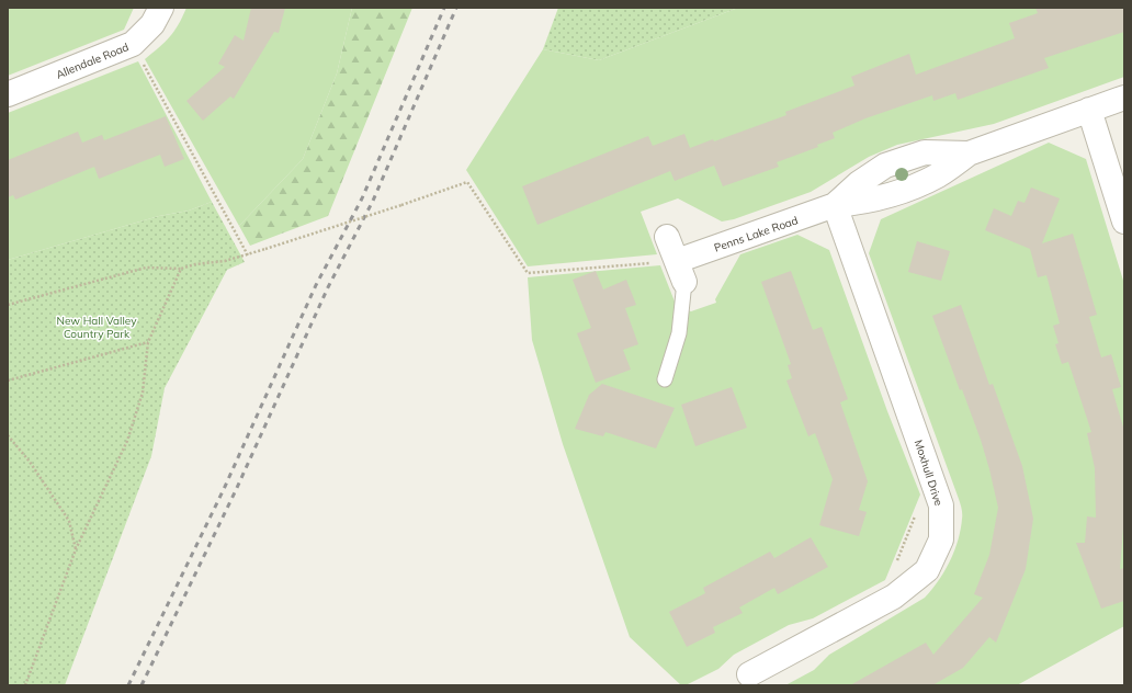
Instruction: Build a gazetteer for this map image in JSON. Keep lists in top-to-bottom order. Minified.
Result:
{"streets":{"street":["Allendale Road","Penns Lake Road","Moxhull Drive"]},"crossings":[["Penns Lake Road","Moxhull Drive"]],"parks":["New Hall Valley Country Park"]}
